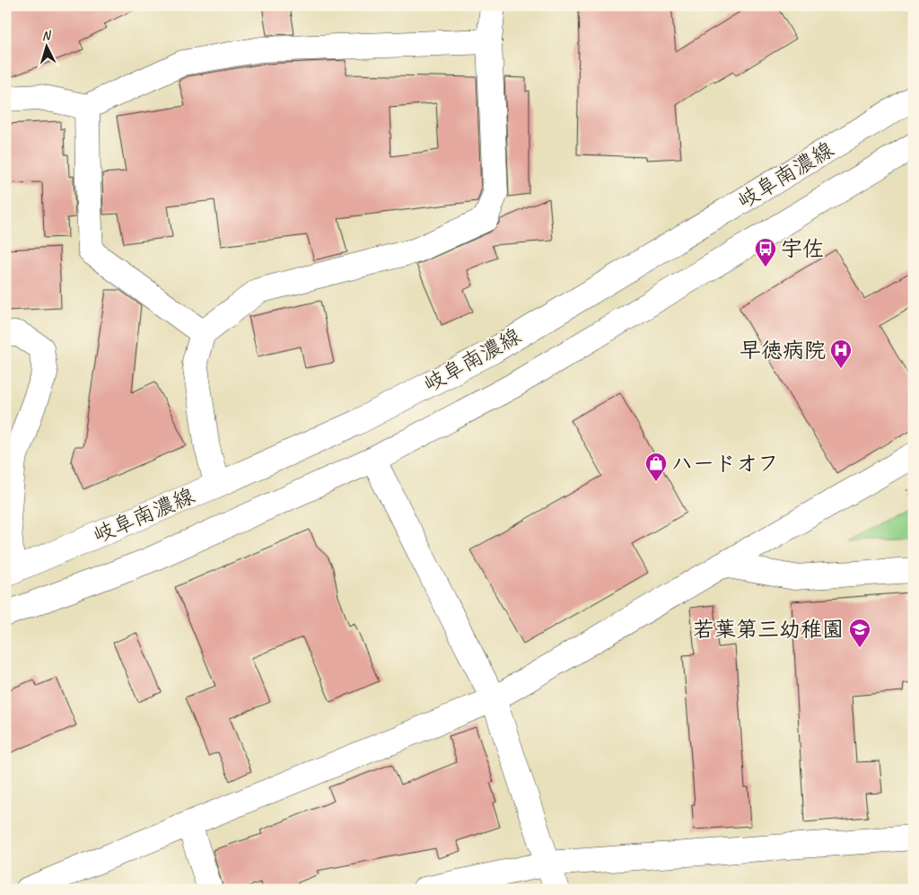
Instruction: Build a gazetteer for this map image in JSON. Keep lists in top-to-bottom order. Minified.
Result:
{"streets":{"street":["岐阜南濃線"]},"places":{"bus stop":["宇佐"],"hospital":["早徳病院"],"shop":["ハードオフ"],"school or university":["若葉第三幼稚園"]},"north":"top"}
